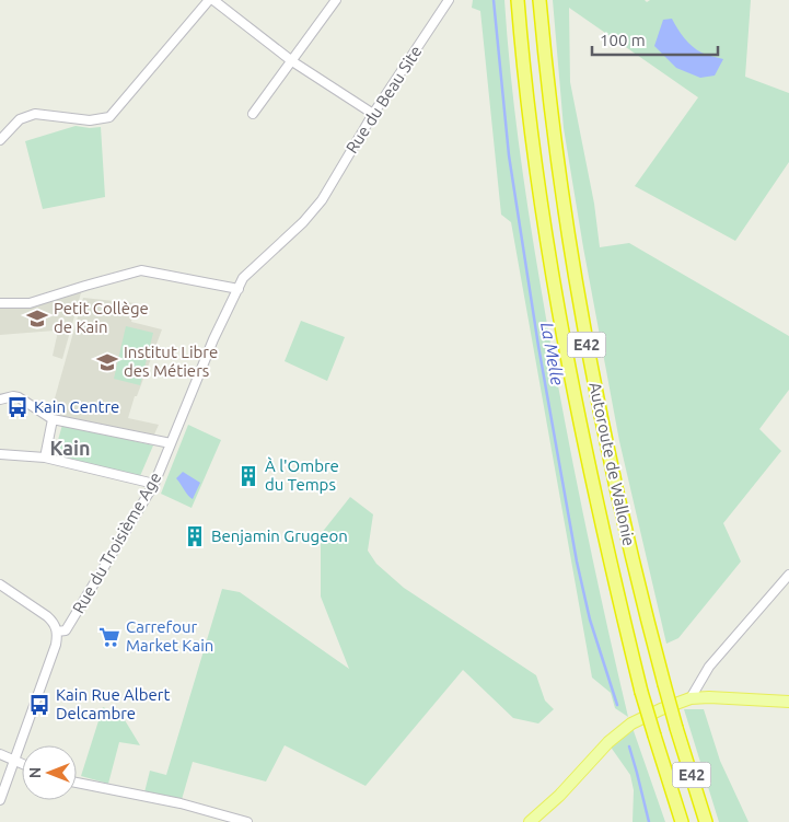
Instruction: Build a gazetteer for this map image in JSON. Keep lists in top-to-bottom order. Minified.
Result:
{"streets":{"highway":["E42","Autoroute de Wallonie"],"street":["Rue du Beau Site","Rue du Troisième Age"]},"crossings":[["Rue du Beau Site","Rue du Troisième Age"]],"districts":["Kain"],"water":["La Melle"],"places":{"school or university":["Petit Collège de Kain","Institut Libre des Métiers"],"bus stop":["Kain Centre","Kain Rue Albert Delcambre"],"building":["À l'Ombre du Temps","Benjamin Grugeon"],"supermarket":["Carrefour Market Kain"]},"scale_bar":"100 m","north":"left"}
